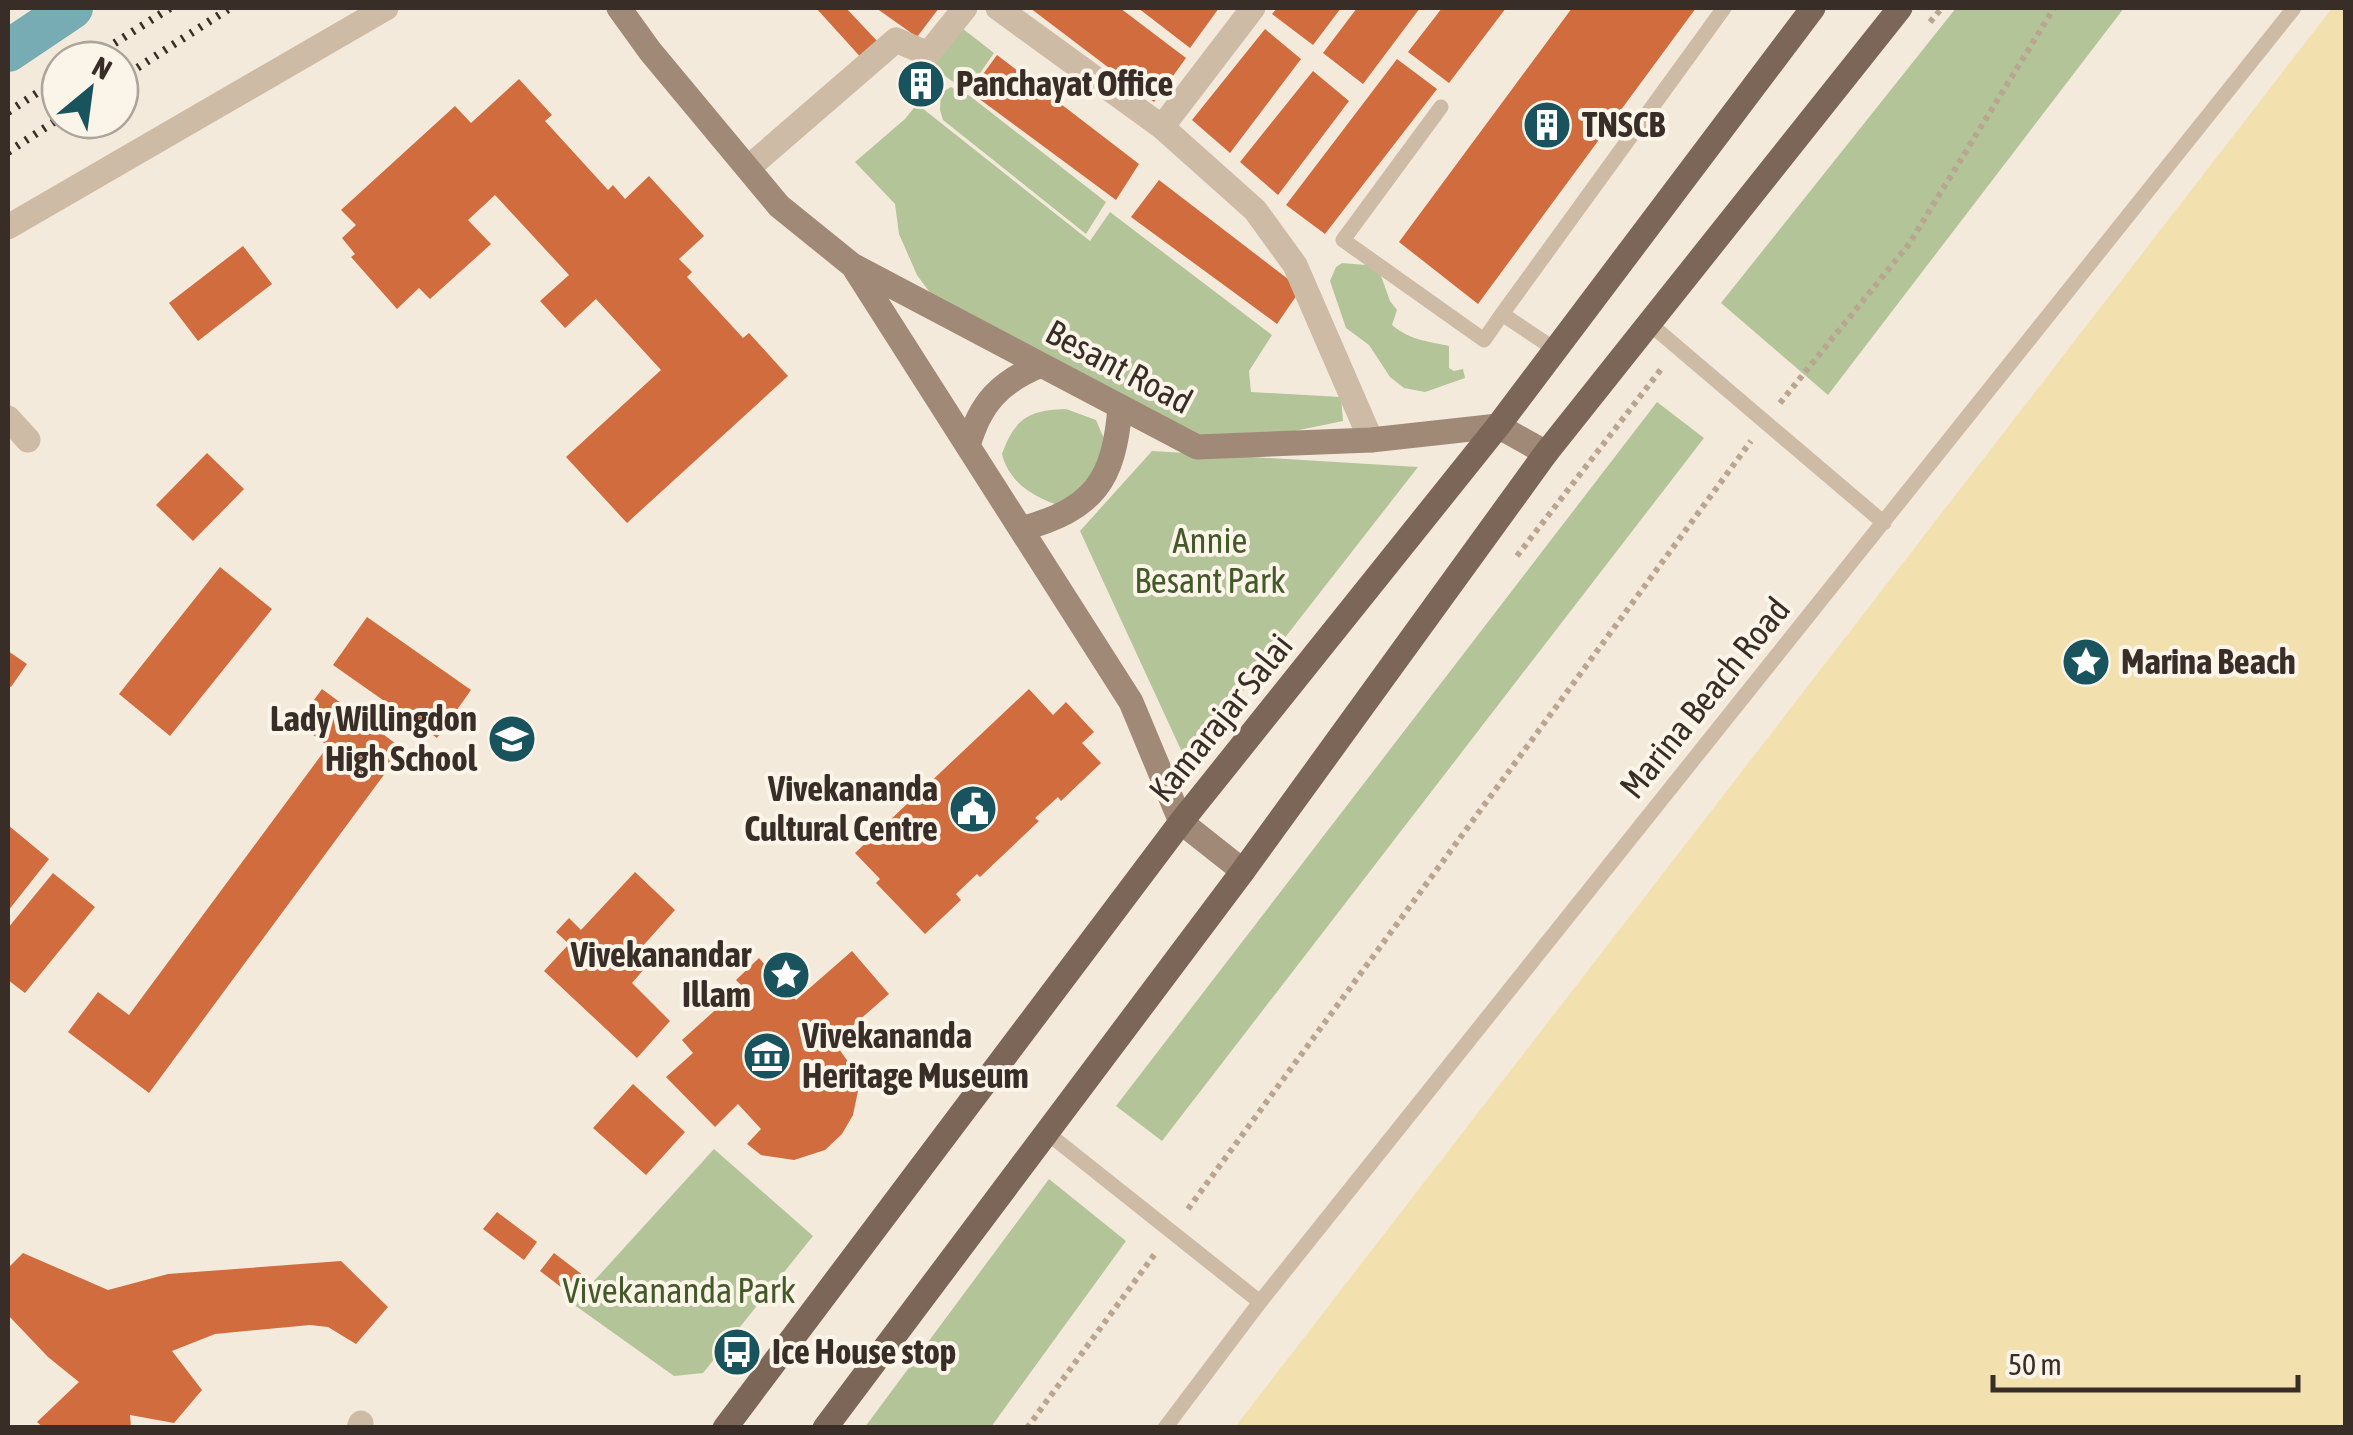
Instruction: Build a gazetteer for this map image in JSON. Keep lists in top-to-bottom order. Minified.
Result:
{"streets":{"main road":["Besant Road","Kamarajar Salai"],"lane":["Marina Beach Road"]},"crossings":[["Besant Road","Kamarajar Salai"]],"parks":["Annie Besant Park","Vivekananda Park"],"places":{"building":["Panchayat Office","TNSCB"],"place":["Marina Beach","Vivekanandar Illam"],"school or university":["Lady Willingdon High School"],"public building":["Vivekananda Cultural Centre"],"museum":["Vivekananda Heritage Museum"],"bus stop":["Ice House stop"]},"scale_bar":"50 m","north":"top right"}
